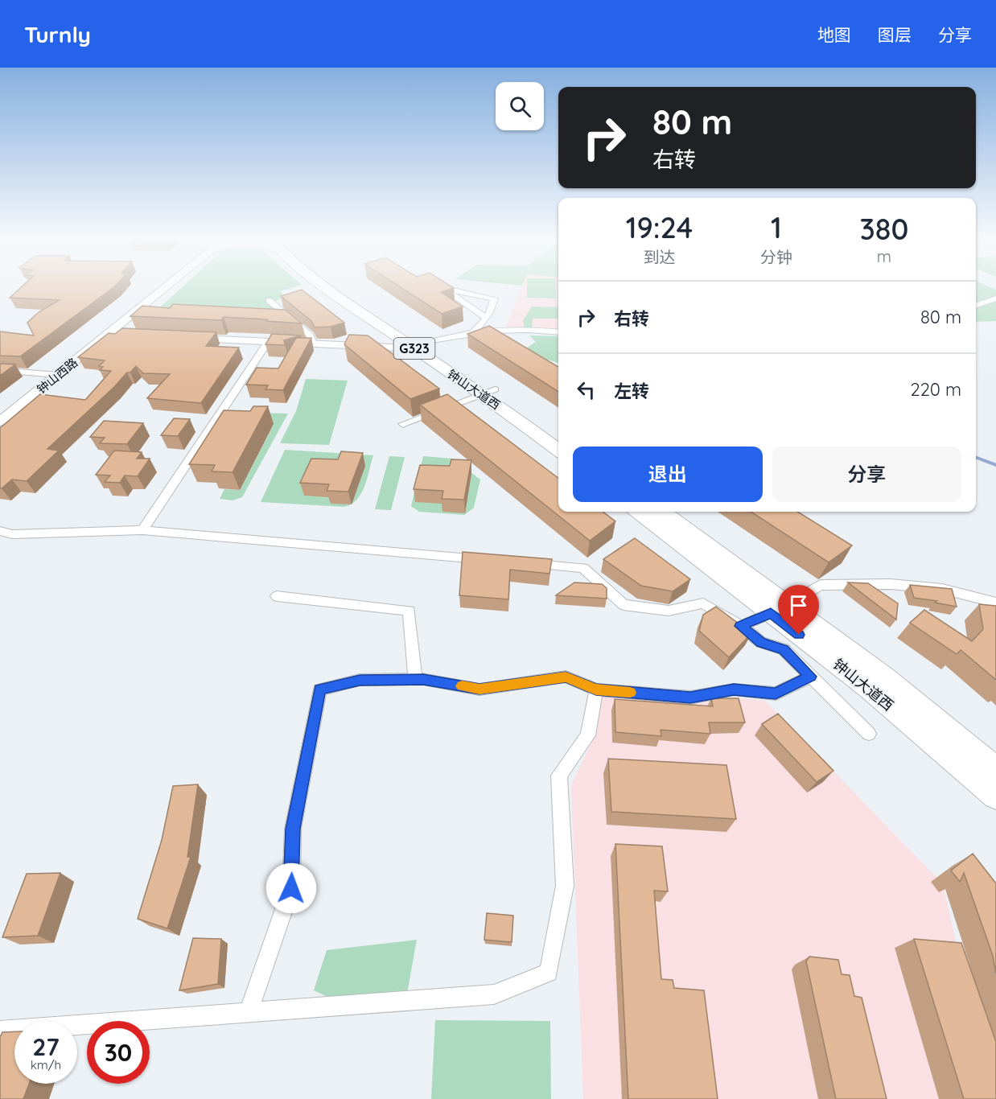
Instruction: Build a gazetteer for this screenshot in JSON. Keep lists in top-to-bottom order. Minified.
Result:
{"streets":{"highway":["G323","钟山大道西"],"main road":["钟山西路"]},"page":{"header":"Turnly","nav":["地图","图层","分享"],"turn":["80 m","右转"],"eta":["19:24","到达","1","分钟","380","m"],"list":[{"name":"右转","value":"80 m"},{"name":"左转","value":"220 m"}],"buttons":["退出","分享"],"speed":"27 km/h","limit":"30"}}
